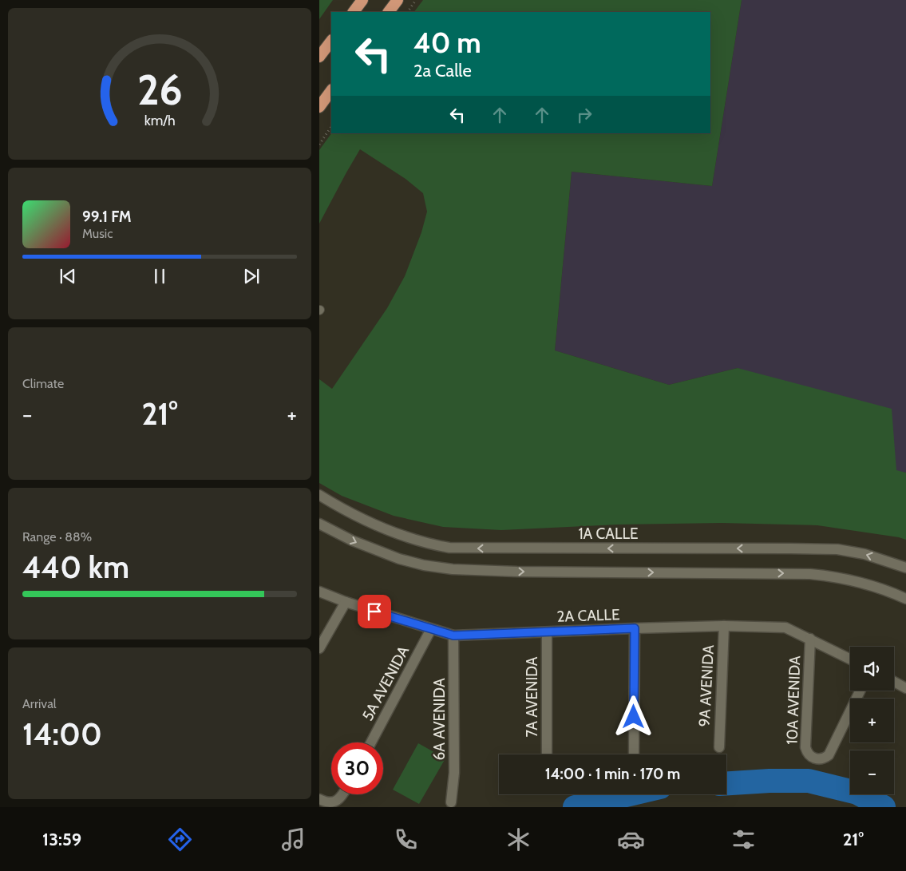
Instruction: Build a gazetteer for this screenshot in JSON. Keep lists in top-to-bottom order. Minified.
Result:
{"streets":{"street":["1A CALLE","2A CALLE","5A AVENIDA","9A AVENIDA","7A AVENIDA","10A AVENIDA","6A AVENIDA"]},"crossings":[["2A CALLE","5A AVENIDA"],["2A CALLE","9A AVENIDA"],["2A CALLE","7A AVENIDA"],["2A CALLE","10A AVENIDA"],["2A CALLE","6A AVENIDA"]],"page":{"turn":["40 m","2a Calle"],"song":["99.1 FM","Music"],"tile":["Climate",["Range · 88%","440 km"],["Arrival","14:00"]],"heat":["−","21°","+"],"map_buttons":["+","−"],"limit":"30","trip":"14:00 · 1 min · 170 m","tabs":["13:59","21°"],"gauge":["26","km/h"]}}
